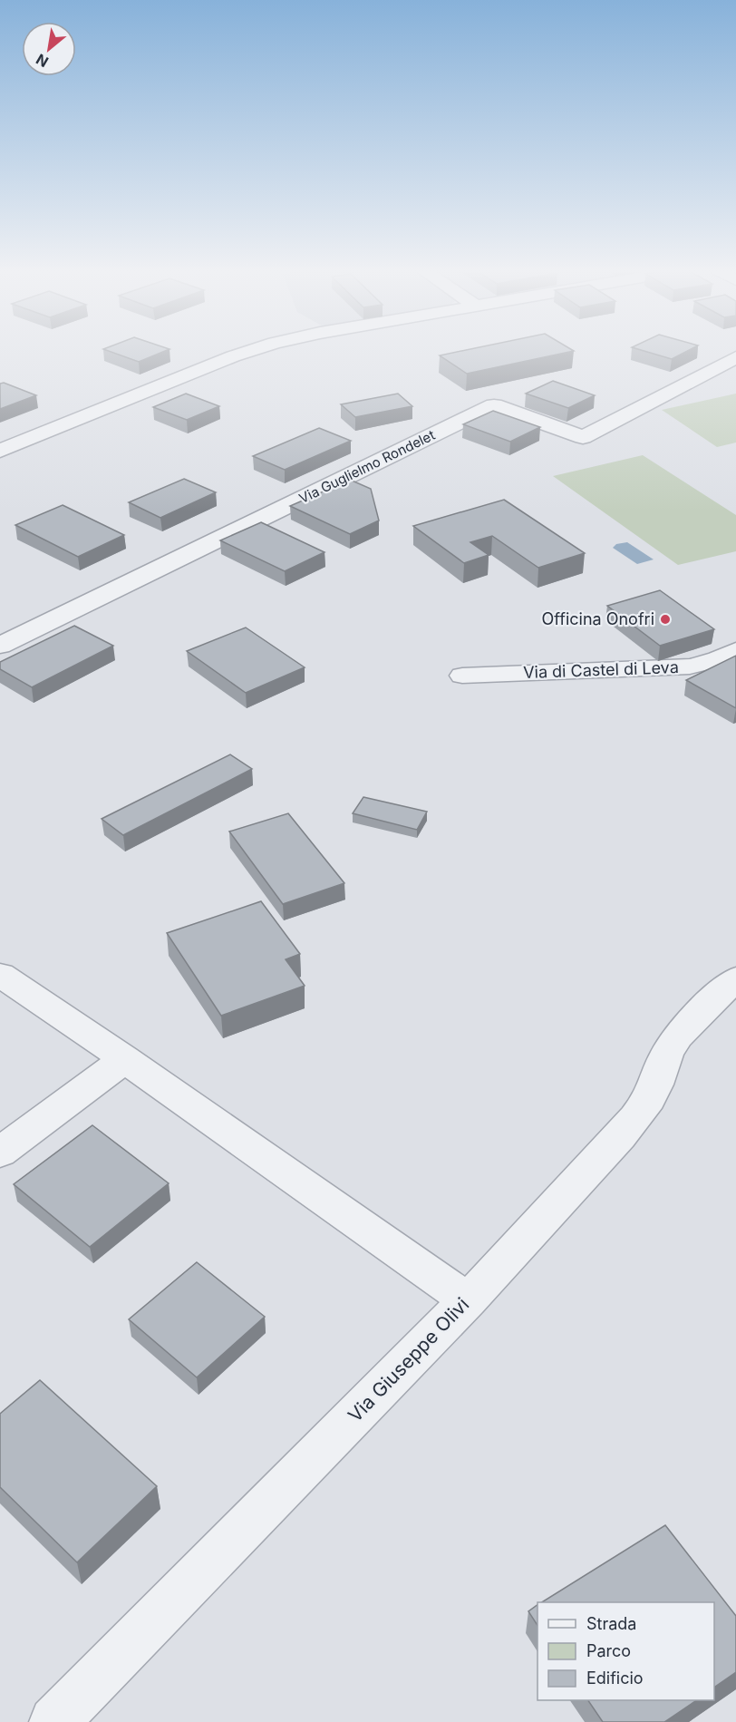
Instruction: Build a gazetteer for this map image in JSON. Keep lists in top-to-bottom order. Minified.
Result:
{"streets":{"street":["Via Guglielmo Rondelet","Via di Castel di Leva","Via Giuseppe Olivi"]},"places":["Officina Onofri"],"legend":["Strada","Parco","Edificio"],"north":"bottom left"}
